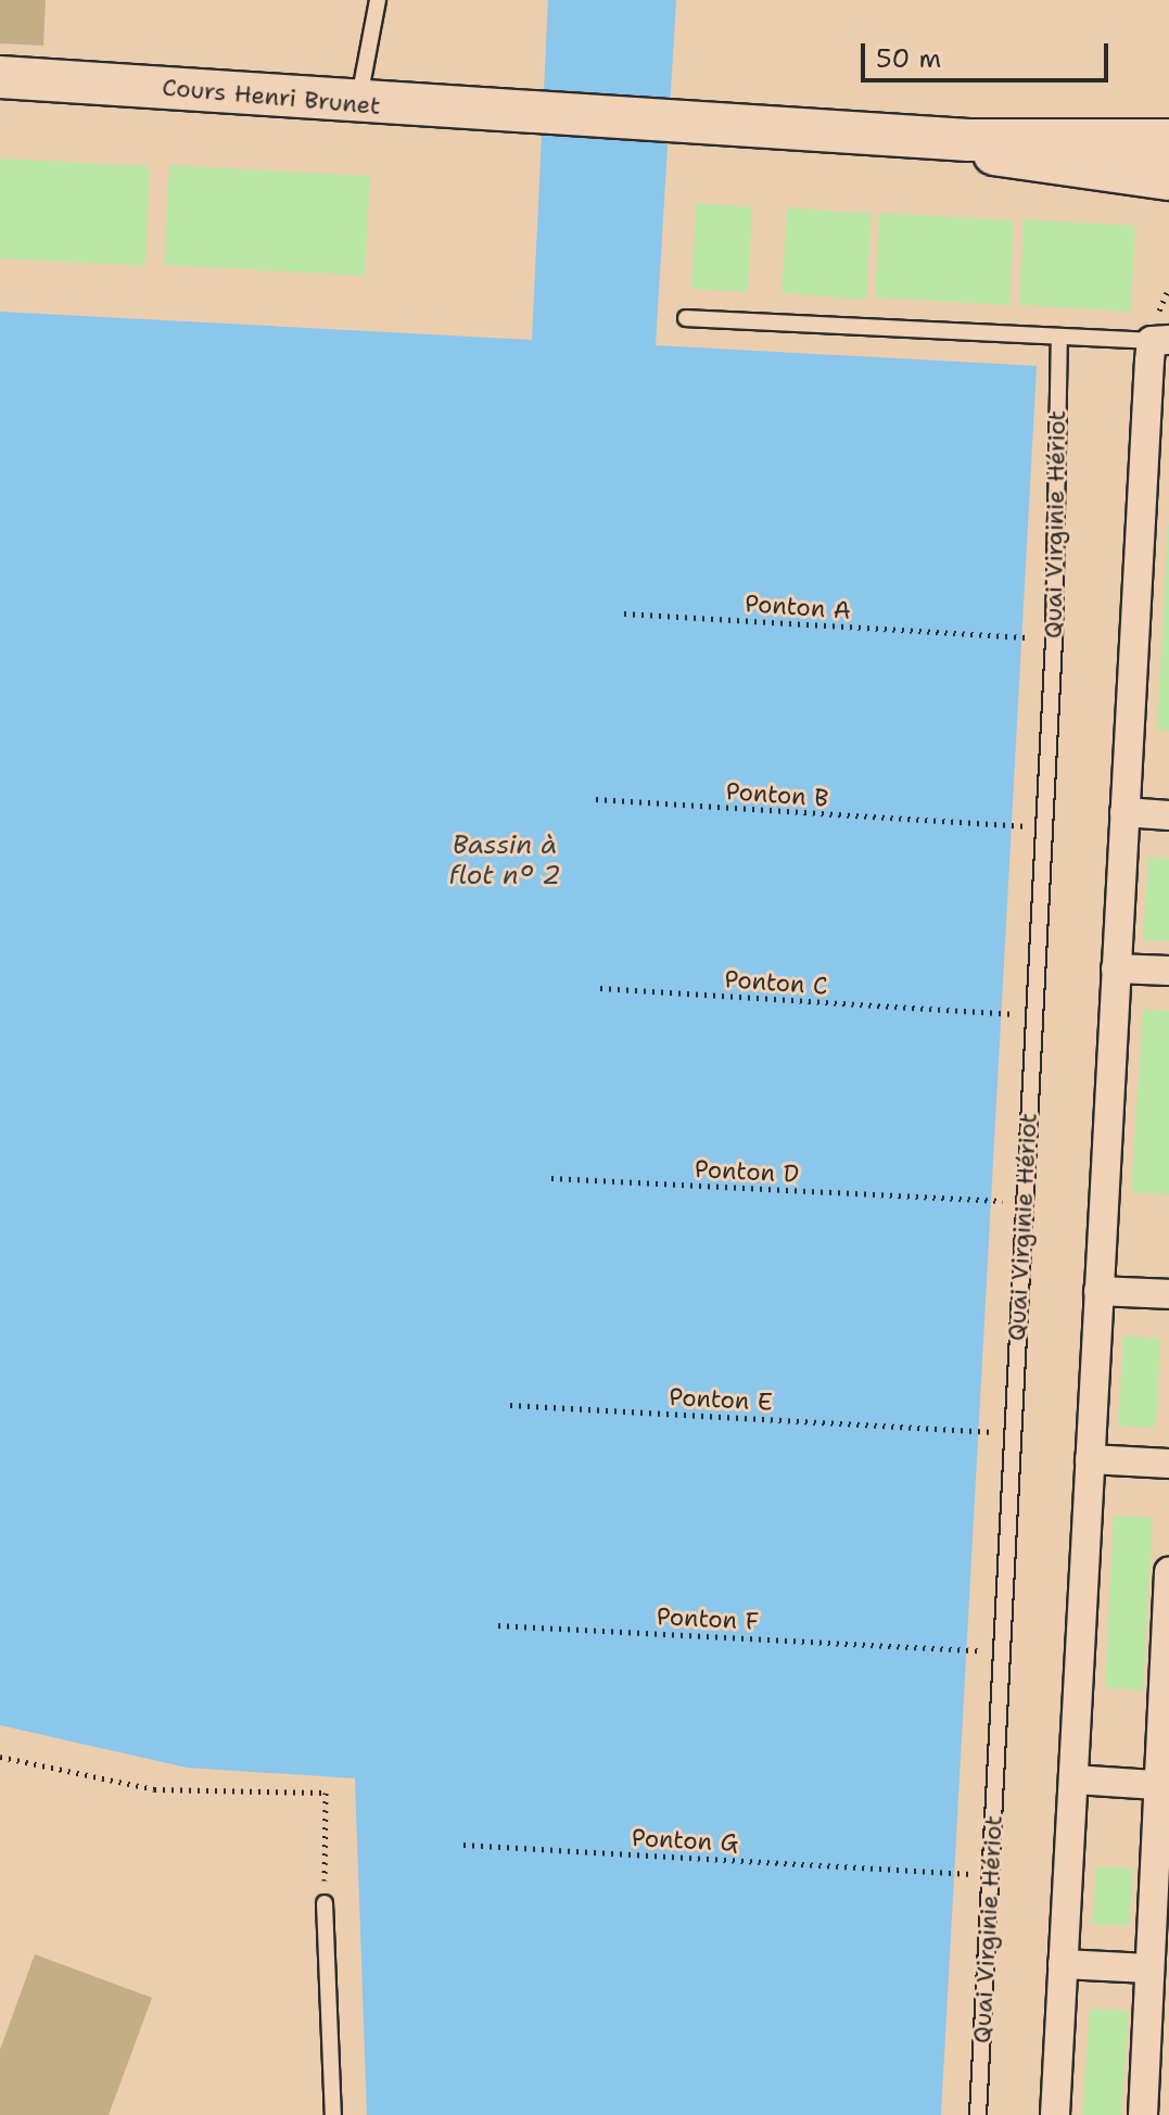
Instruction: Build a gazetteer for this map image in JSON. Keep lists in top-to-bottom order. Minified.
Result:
{"streets":{"street":["Cours Henri Brunet"],"lane":["Quai Virginie Hériot"],"path":["Ponton A","Ponton B","Ponton C","Ponton D","Ponton E","Ponton F","Ponton G"]},"water":["Bassin à flot n° 2"],"scale_bar":"50 m"}
